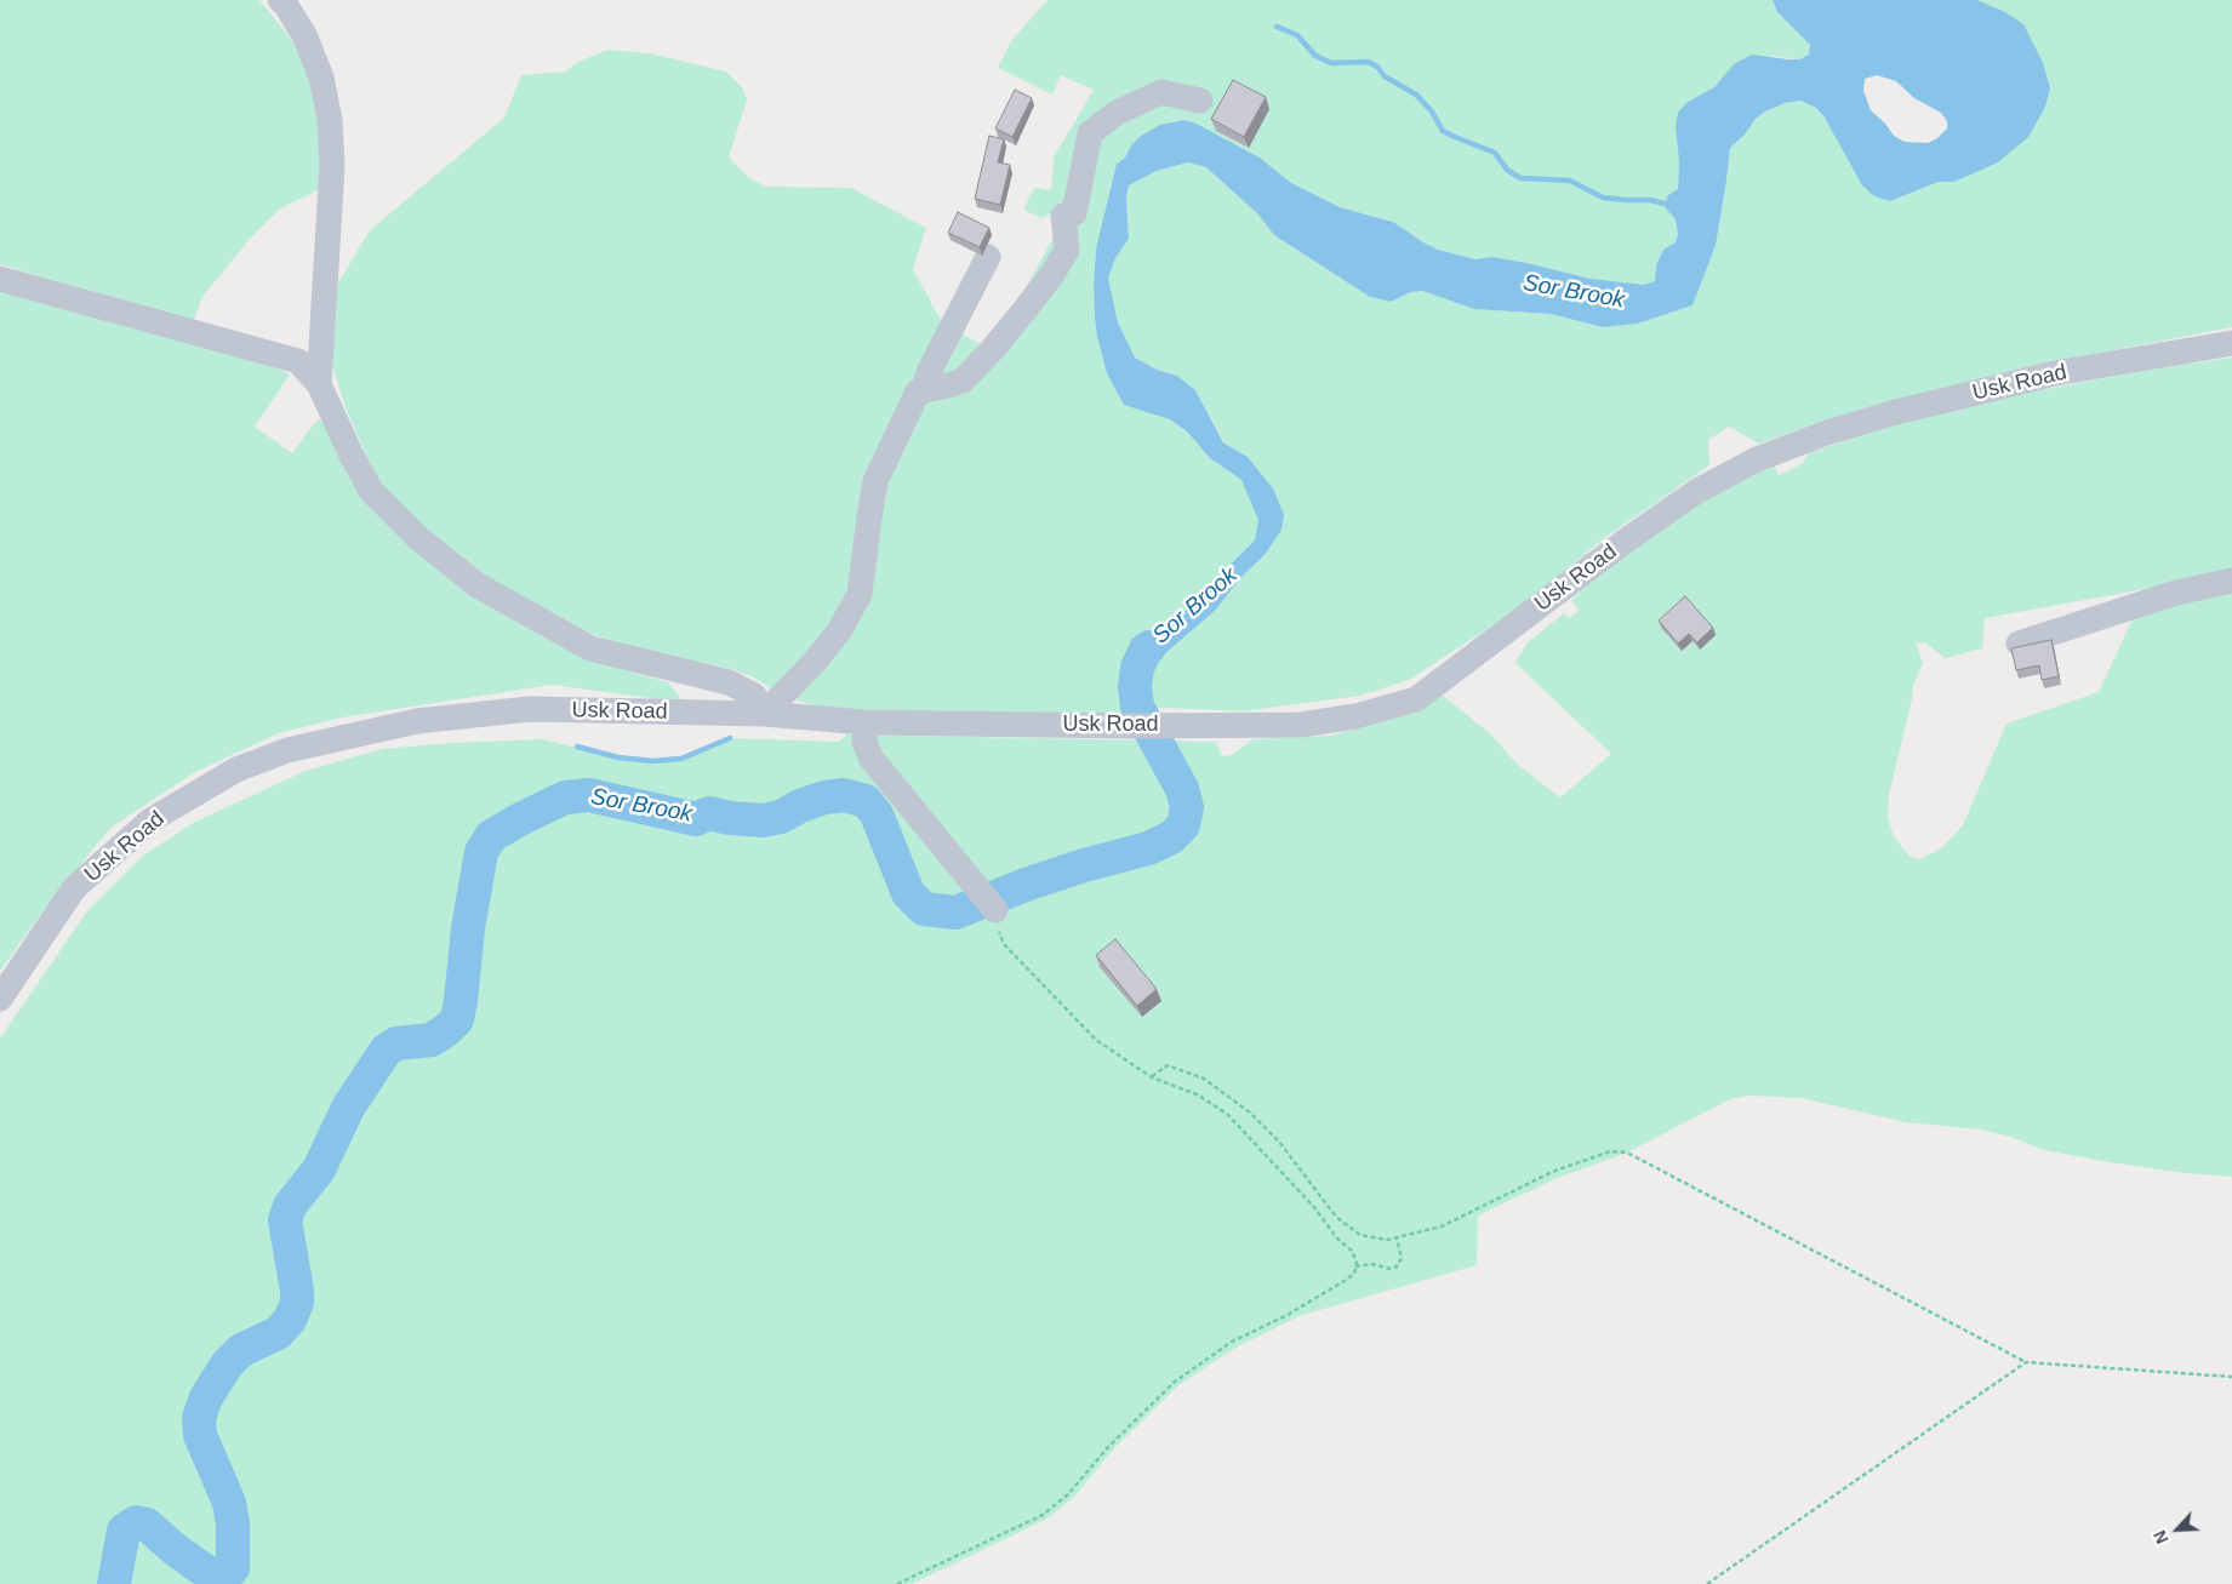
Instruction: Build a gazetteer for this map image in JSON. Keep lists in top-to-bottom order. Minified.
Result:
{"streets":{"street":["Usk Road"]},"water":["Sor Brook"],"north":"bottom left"}
